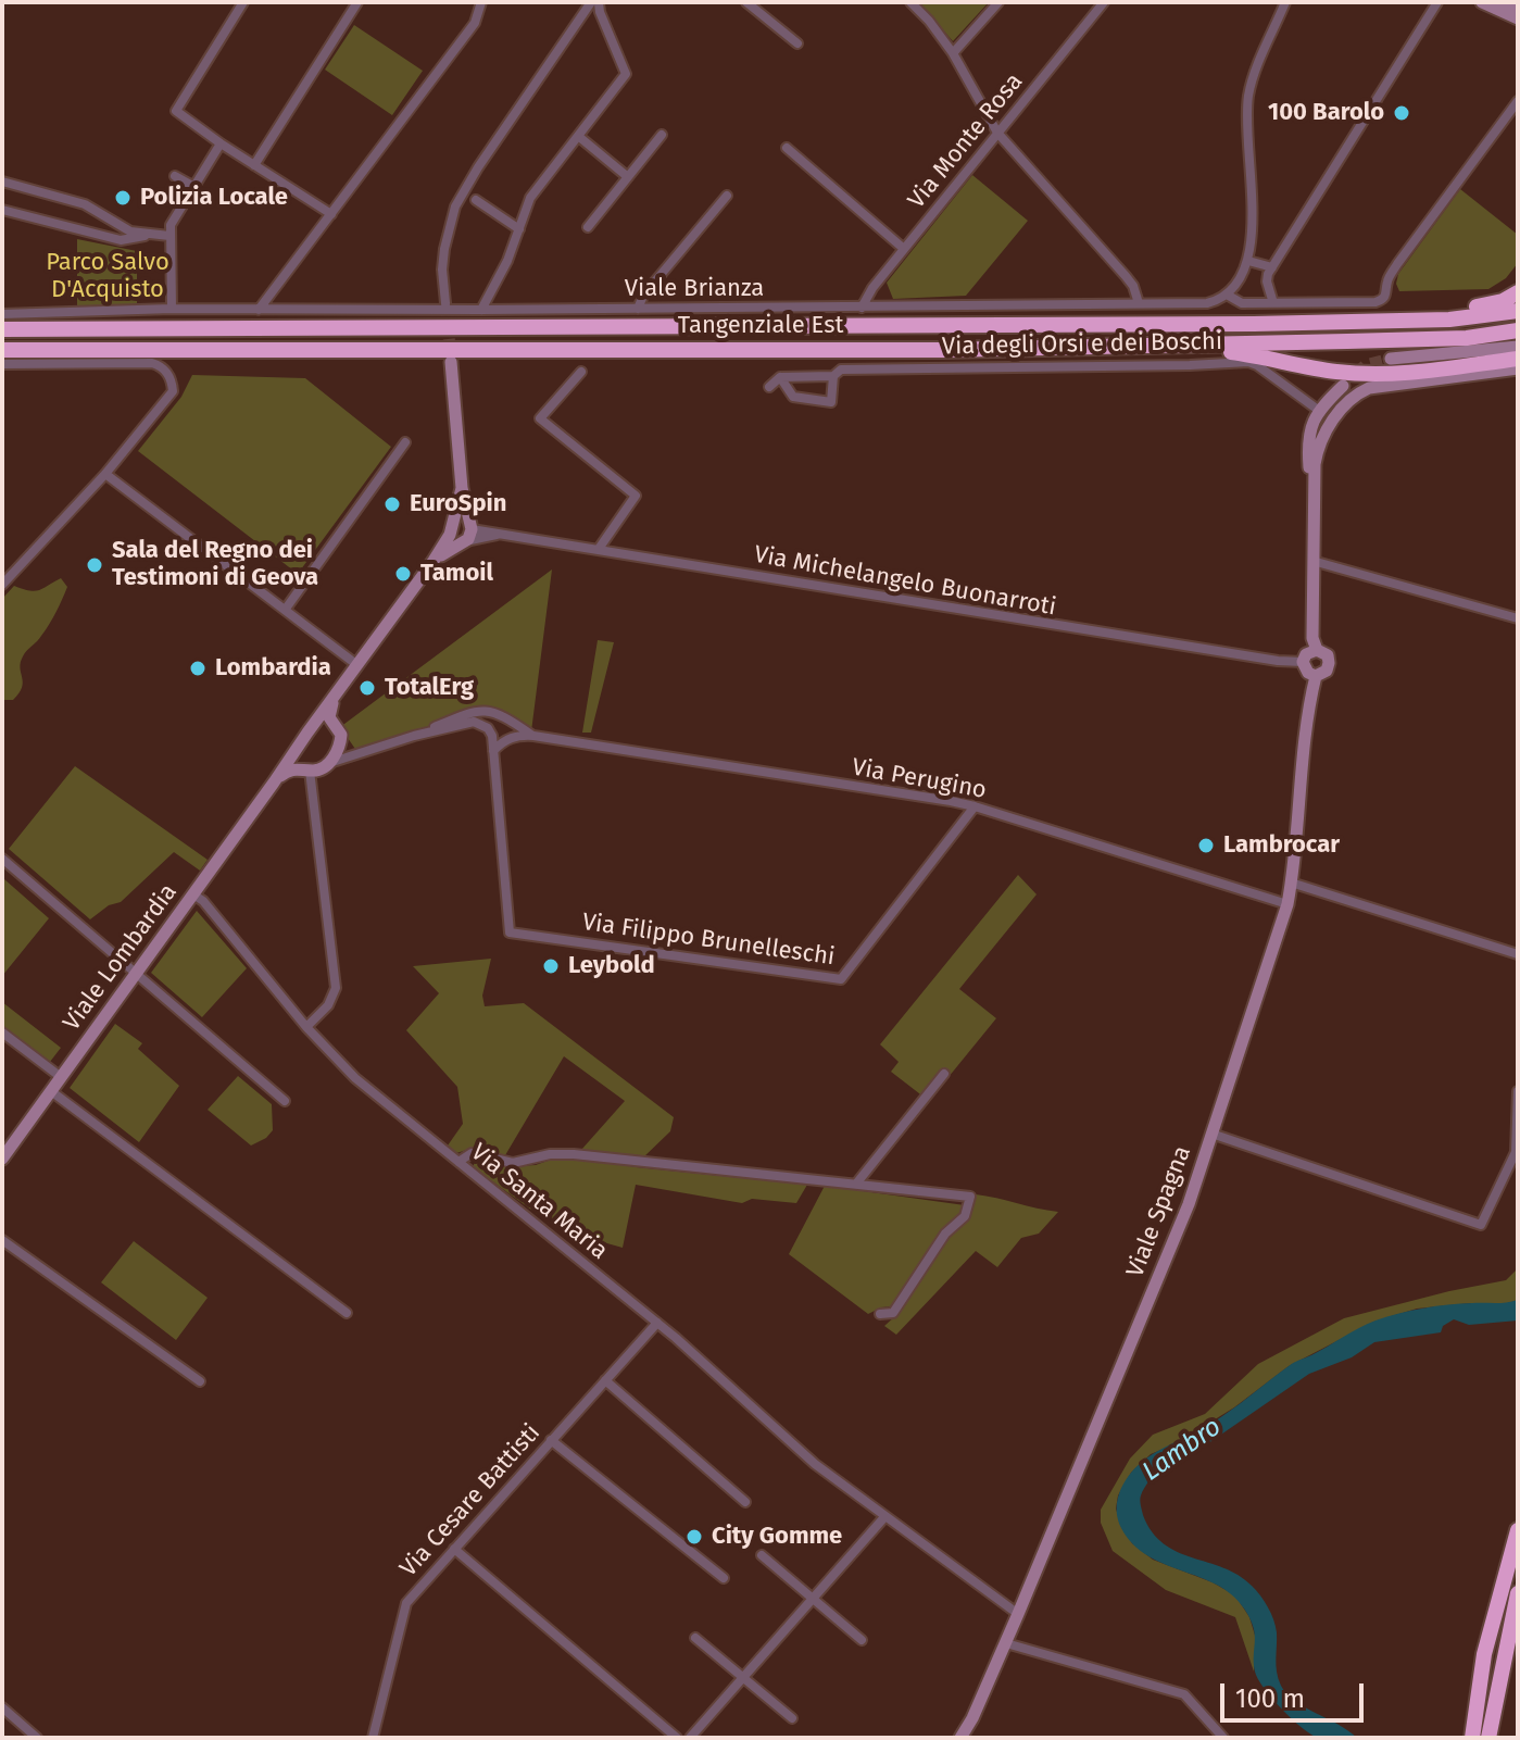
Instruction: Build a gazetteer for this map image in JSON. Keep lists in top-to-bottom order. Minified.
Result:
{"streets":{"highway":["Tangenziale Est"],"street":["Via Monte Rosa","Viale Brianza","Via degli Orsi e dei Boschi","Via Michelangelo Buonarroti","Via Perugino","Via Filippo Brunelleschi","Viale Lombardia","Via Santa Maria","Viale Spagna","Via Cesare Battisti"]},"crossings":[["Via Monte Rosa","Viale Brianza"],["Via degli Orsi e dei Boschi","Viale Spagna"],["Via Michelangelo Buonarroti","Viale Lombardia"],["Via Michelangelo Buonarroti","Viale Spagna"],["Via Perugino","Via Filippo Brunelleschi"],["Via Perugino","Viale Lombardia"],["Via Perugino","Viale Spagna"],["Viale Lombardia","Via Santa Maria"],["Via Santa Maria","Viale Spagna"],["Via Santa Maria","Via Cesare Battisti"]],"water":["Lambro"],"parks":["Parco Salvo D'Acquisto"],"places":["100 Barolo","Polizia Locale","EuroSpin","Sala del Regno dei Testimoni di Geova","Tamoil","Lombardia","TotalErg","Lambrocar","Leybold","City Gomme"],"scale_bar":"100 m"}
